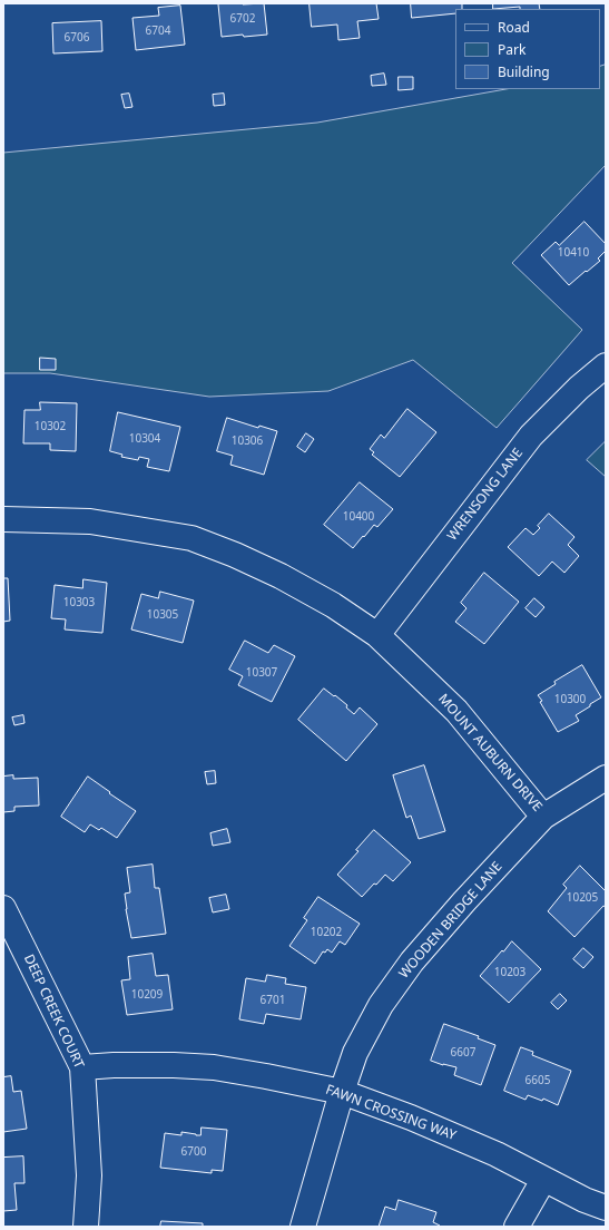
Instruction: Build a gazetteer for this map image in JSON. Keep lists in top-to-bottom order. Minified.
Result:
{"streets":{"street":["WRENSONG LANE","MOUNT AUBURN DRIVE","WOODEN BRIDGE LANE","DEEP CREEK COURT","FAWN CROSSING WAY"]},"crossings":[["WRENSONG LANE","MOUNT AUBURN DRIVE"],["MOUNT AUBURN DRIVE","WOODEN BRIDGE LANE"],["WOODEN BRIDGE LANE","FAWN CROSSING WAY"],["DEEP CREEK COURT","FAWN CROSSING WAY"]],"house_numbers":["6702","6704","6706","10410","10302","10304","10306","10400","10303","10305","10307","10300","10205","10202","10203","10209","6701","6607","6605","6700"],"legend":["Road","Park","Building"]}
